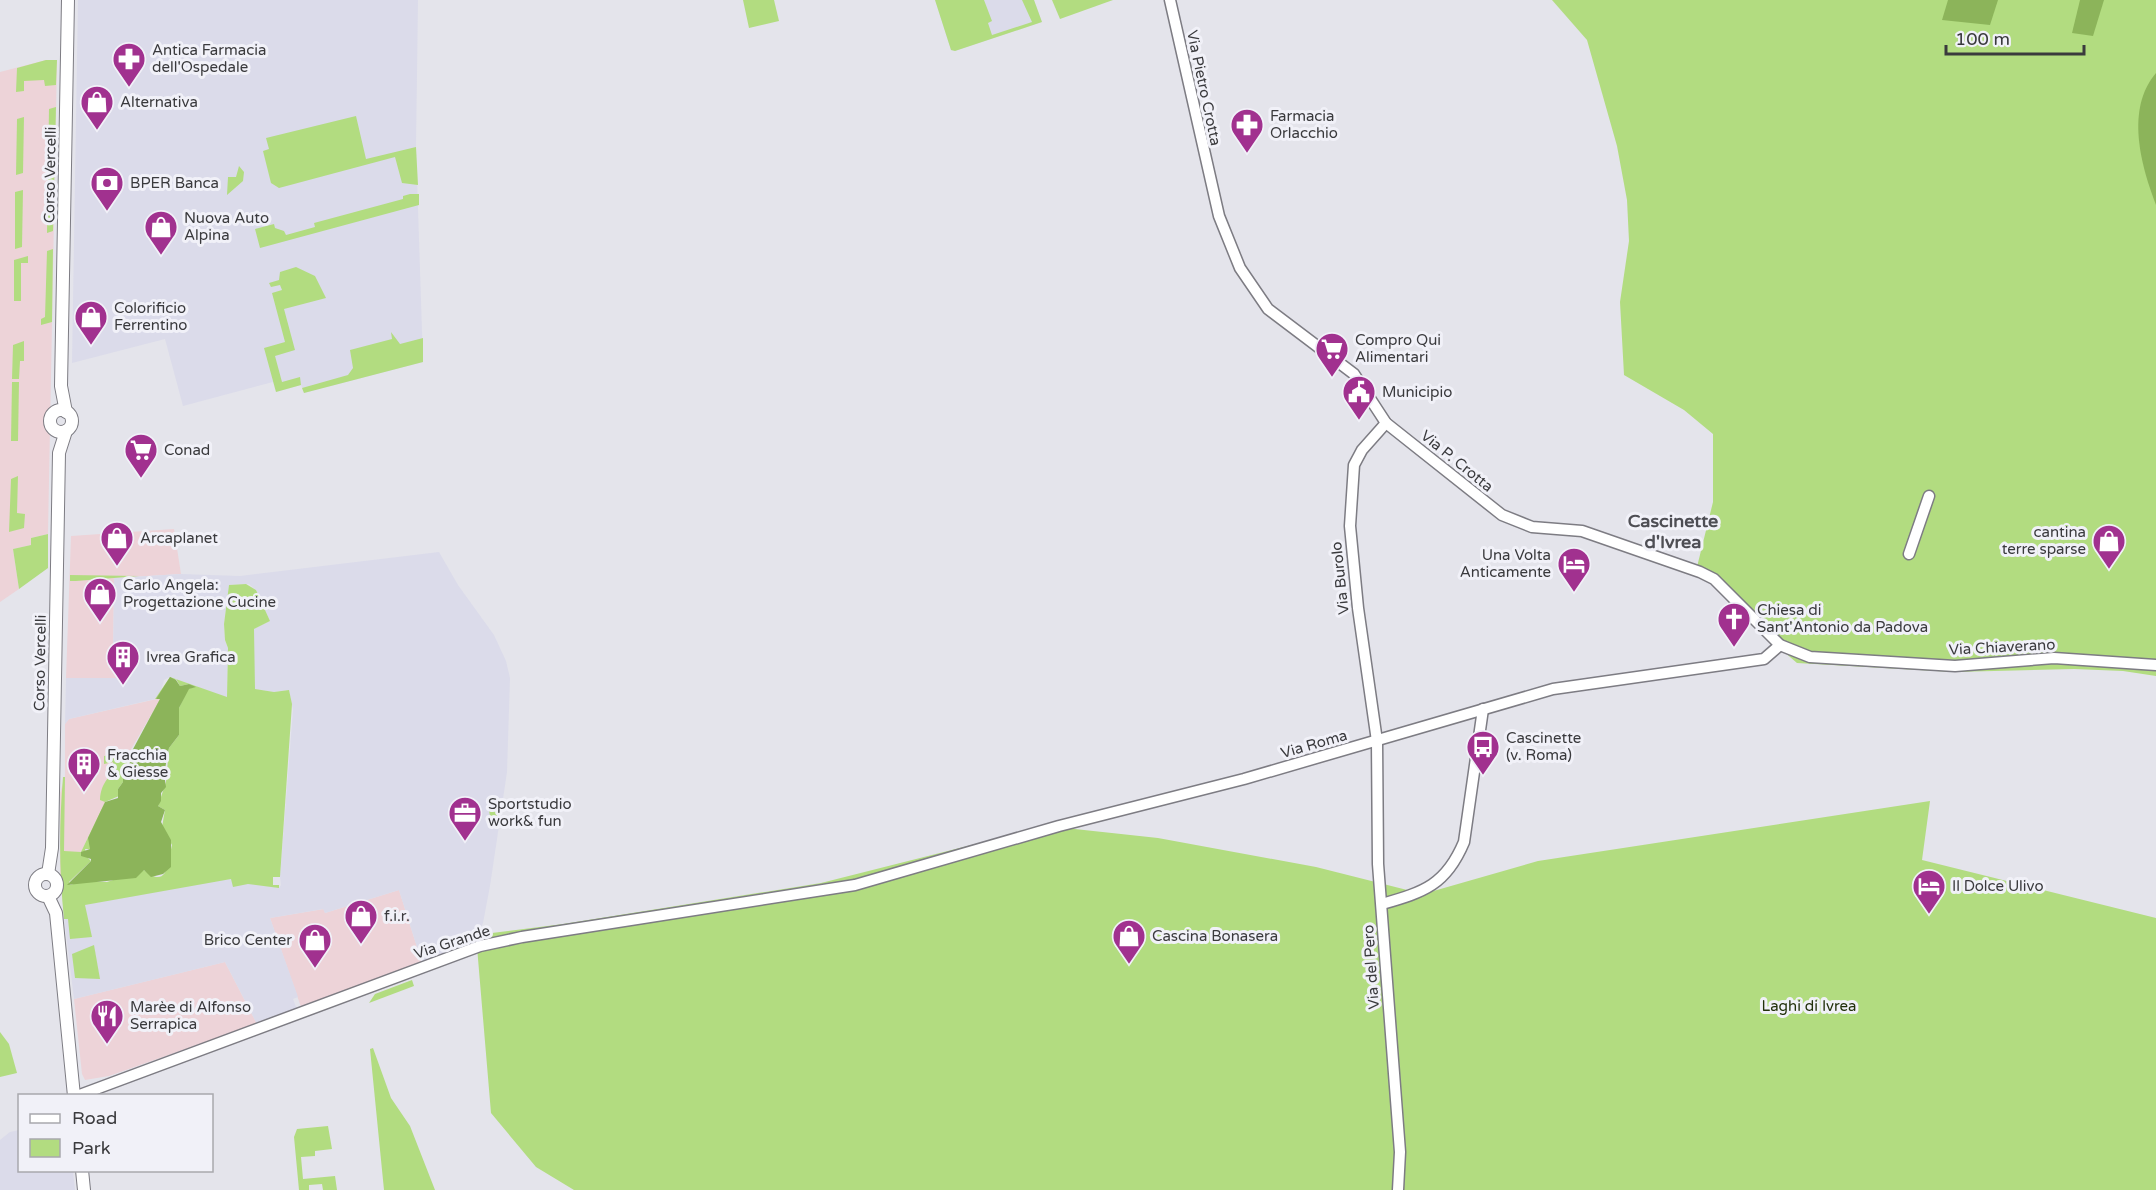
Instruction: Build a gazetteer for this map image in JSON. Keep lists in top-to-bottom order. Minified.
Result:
{"streets":{"main road":["Corso Vercelli"],"street":["Via Pietro Crotta","Via P. Crotta","Via Burolo","Via Chiaverano","Via Roma","Via Grande","Via del Pero"]},"crossings":[["Via Pietro Crotta","Via P. Crotta"],["Via P. Crotta","Via Burolo"],["Via P. Crotta","Via Chiaverano"],["Via P. Crotta","Via Roma"],["Via Burolo","Via Roma"],["Via Burolo","Via del Pero"],["Via Chiaverano","Via Roma"],["Via Roma","Via Grande"],["Via Roma","Via del Pero"]],"districts":["Cascinette d'Ivrea"],"parks":["Laghi di Ivrea"],"places":{"pharmacy":["Antica Farmacia dell'Ospedale","Farmacia Orlacchio"],"shop":["Alternativa","Nuova Auto Alpina","Colorificio Ferrentino","Arcaplanet","cantina terre sparse","Carlo Angela: Progettazione Cucine","f.i.r.","Cascina Bonasera","Brico Center"],"bank":["BPER Banca"],"supermarket":["Compro Qui Alimentari","Conad"],"public building":["Municipio"],"hotel":["Una Volta Anticamente","Il Dolce Ulivo"],"church":["Chiesa di Sant'Antonio da Padova"],"building":["Ivrea Grafica","Fracchia & Giesse"],"bus stop":["Cascinette (v. Roma)"],"office":["Sportstudio work& fun"],"restaurant":["Marèe di Alfonso Serrapica"]},"legend":["Road","Park"],"scale_bar":"100 m"}
